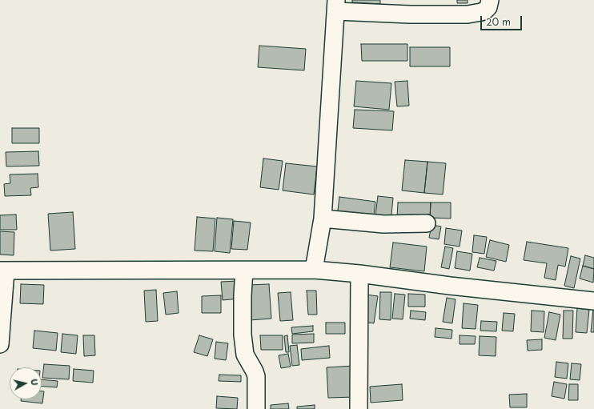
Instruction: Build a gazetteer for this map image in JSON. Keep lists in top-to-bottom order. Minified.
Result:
{"scale_bar":"20 m","north":"right"}
